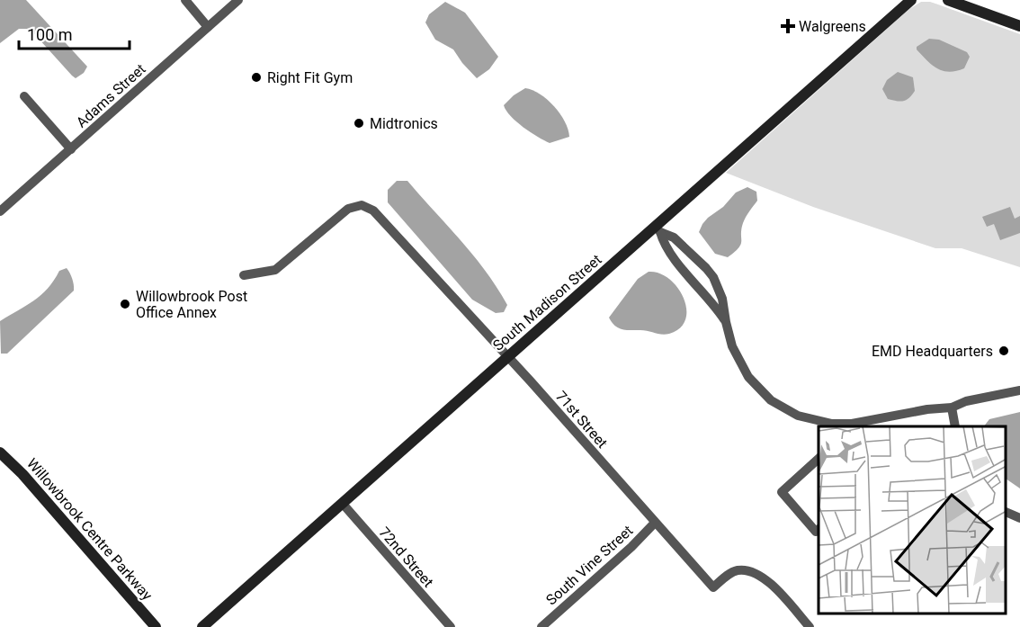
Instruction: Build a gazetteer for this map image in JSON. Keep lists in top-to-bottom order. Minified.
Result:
{"streets":{"street":["Adams Street","South Madison Street","71st Street","Willowbrook Centre Parkway","72nd Street","South Vine Street"]},"crossings":[["South Madison Street","71st Street"],["South Madison Street","72nd Street"],["71st Street","South Vine Street"]],"places":{"health":["Walgreens"],"other":["Right Fit Gym","Midtronics","Willowbrook Post Office Annex","EMD Headquarters"]},"scale_bar":"100 m"}
